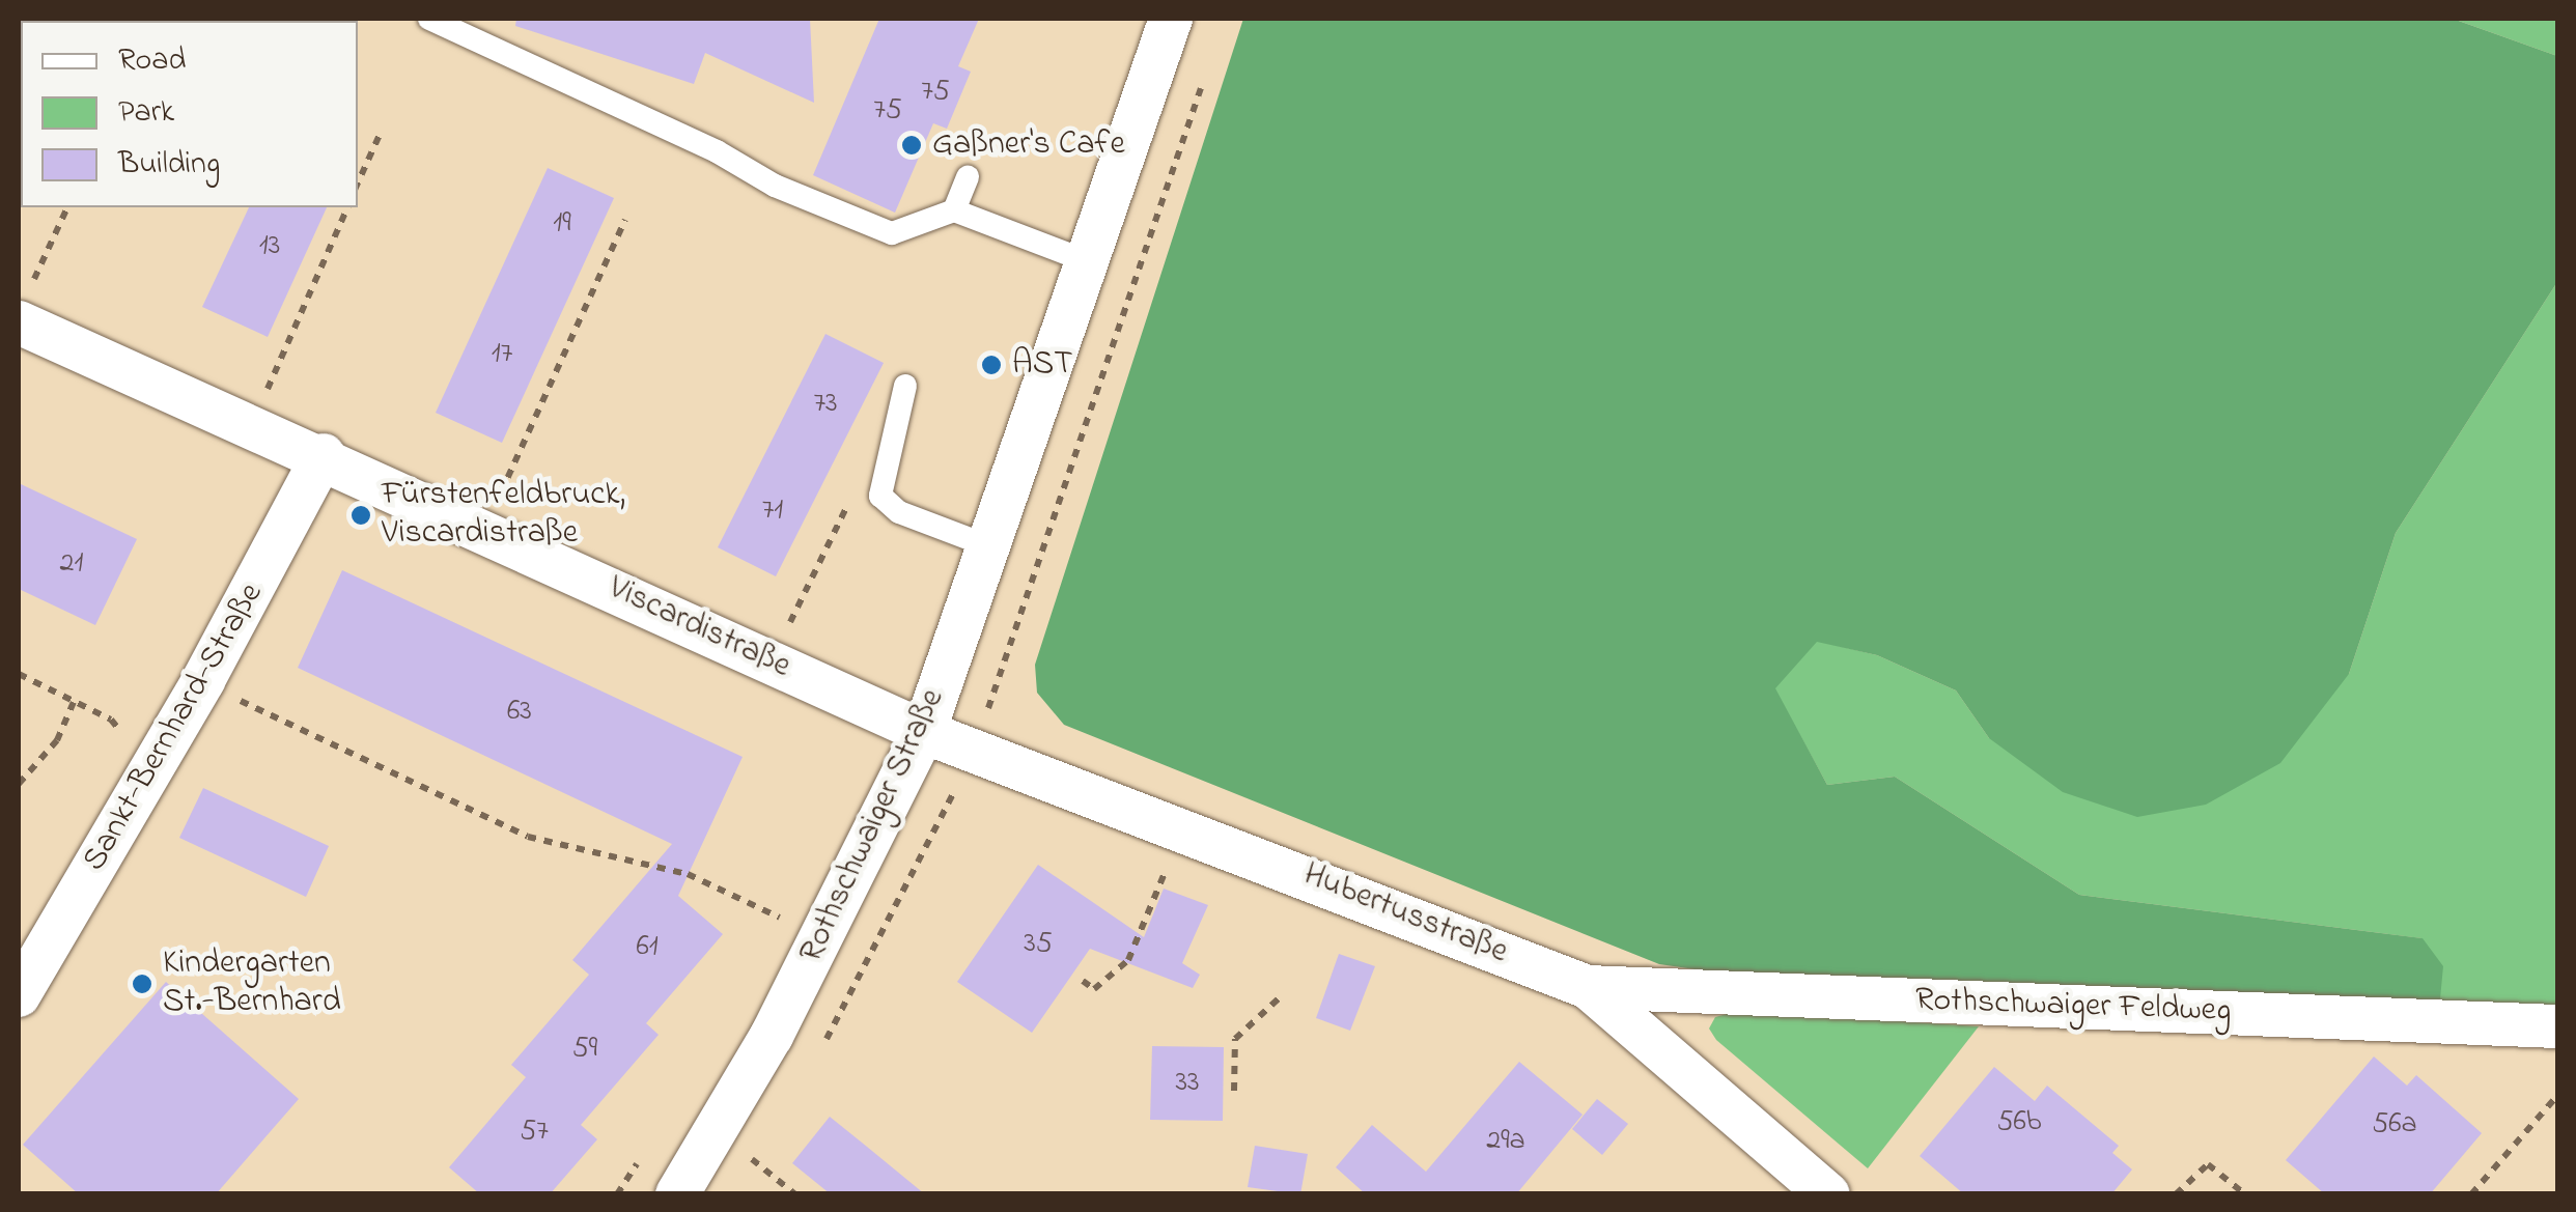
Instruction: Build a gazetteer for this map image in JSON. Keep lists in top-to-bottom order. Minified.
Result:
{"streets":{"street":["Viscardistraße","Sankt-Bernhard-Straße","Rothschwaiger Straße","Hubertusstraße","Rothschwaiger Feldweg"]},"crossings":[["Viscardistraße","Sankt-Bernhard-Straße"],["Viscardistraße","Rothschwaiger Straße"],["Viscardistraße","Hubertusstraße"],["Rothschwaiger Straße","Hubertusstraße"],["Hubertusstraße","Rothschwaiger Feldweg"]],"places":["Gaßner's Cafe","AST","Fürstenfeldbruck, Viscardistraße","Kindergarten St.-Bernhard"],"house_numbers":["75","75","19","13","17","73","71","21","63","35","61","59","33","56b","56a","57","29a"],"legend":["Road","Park","Building"]}
